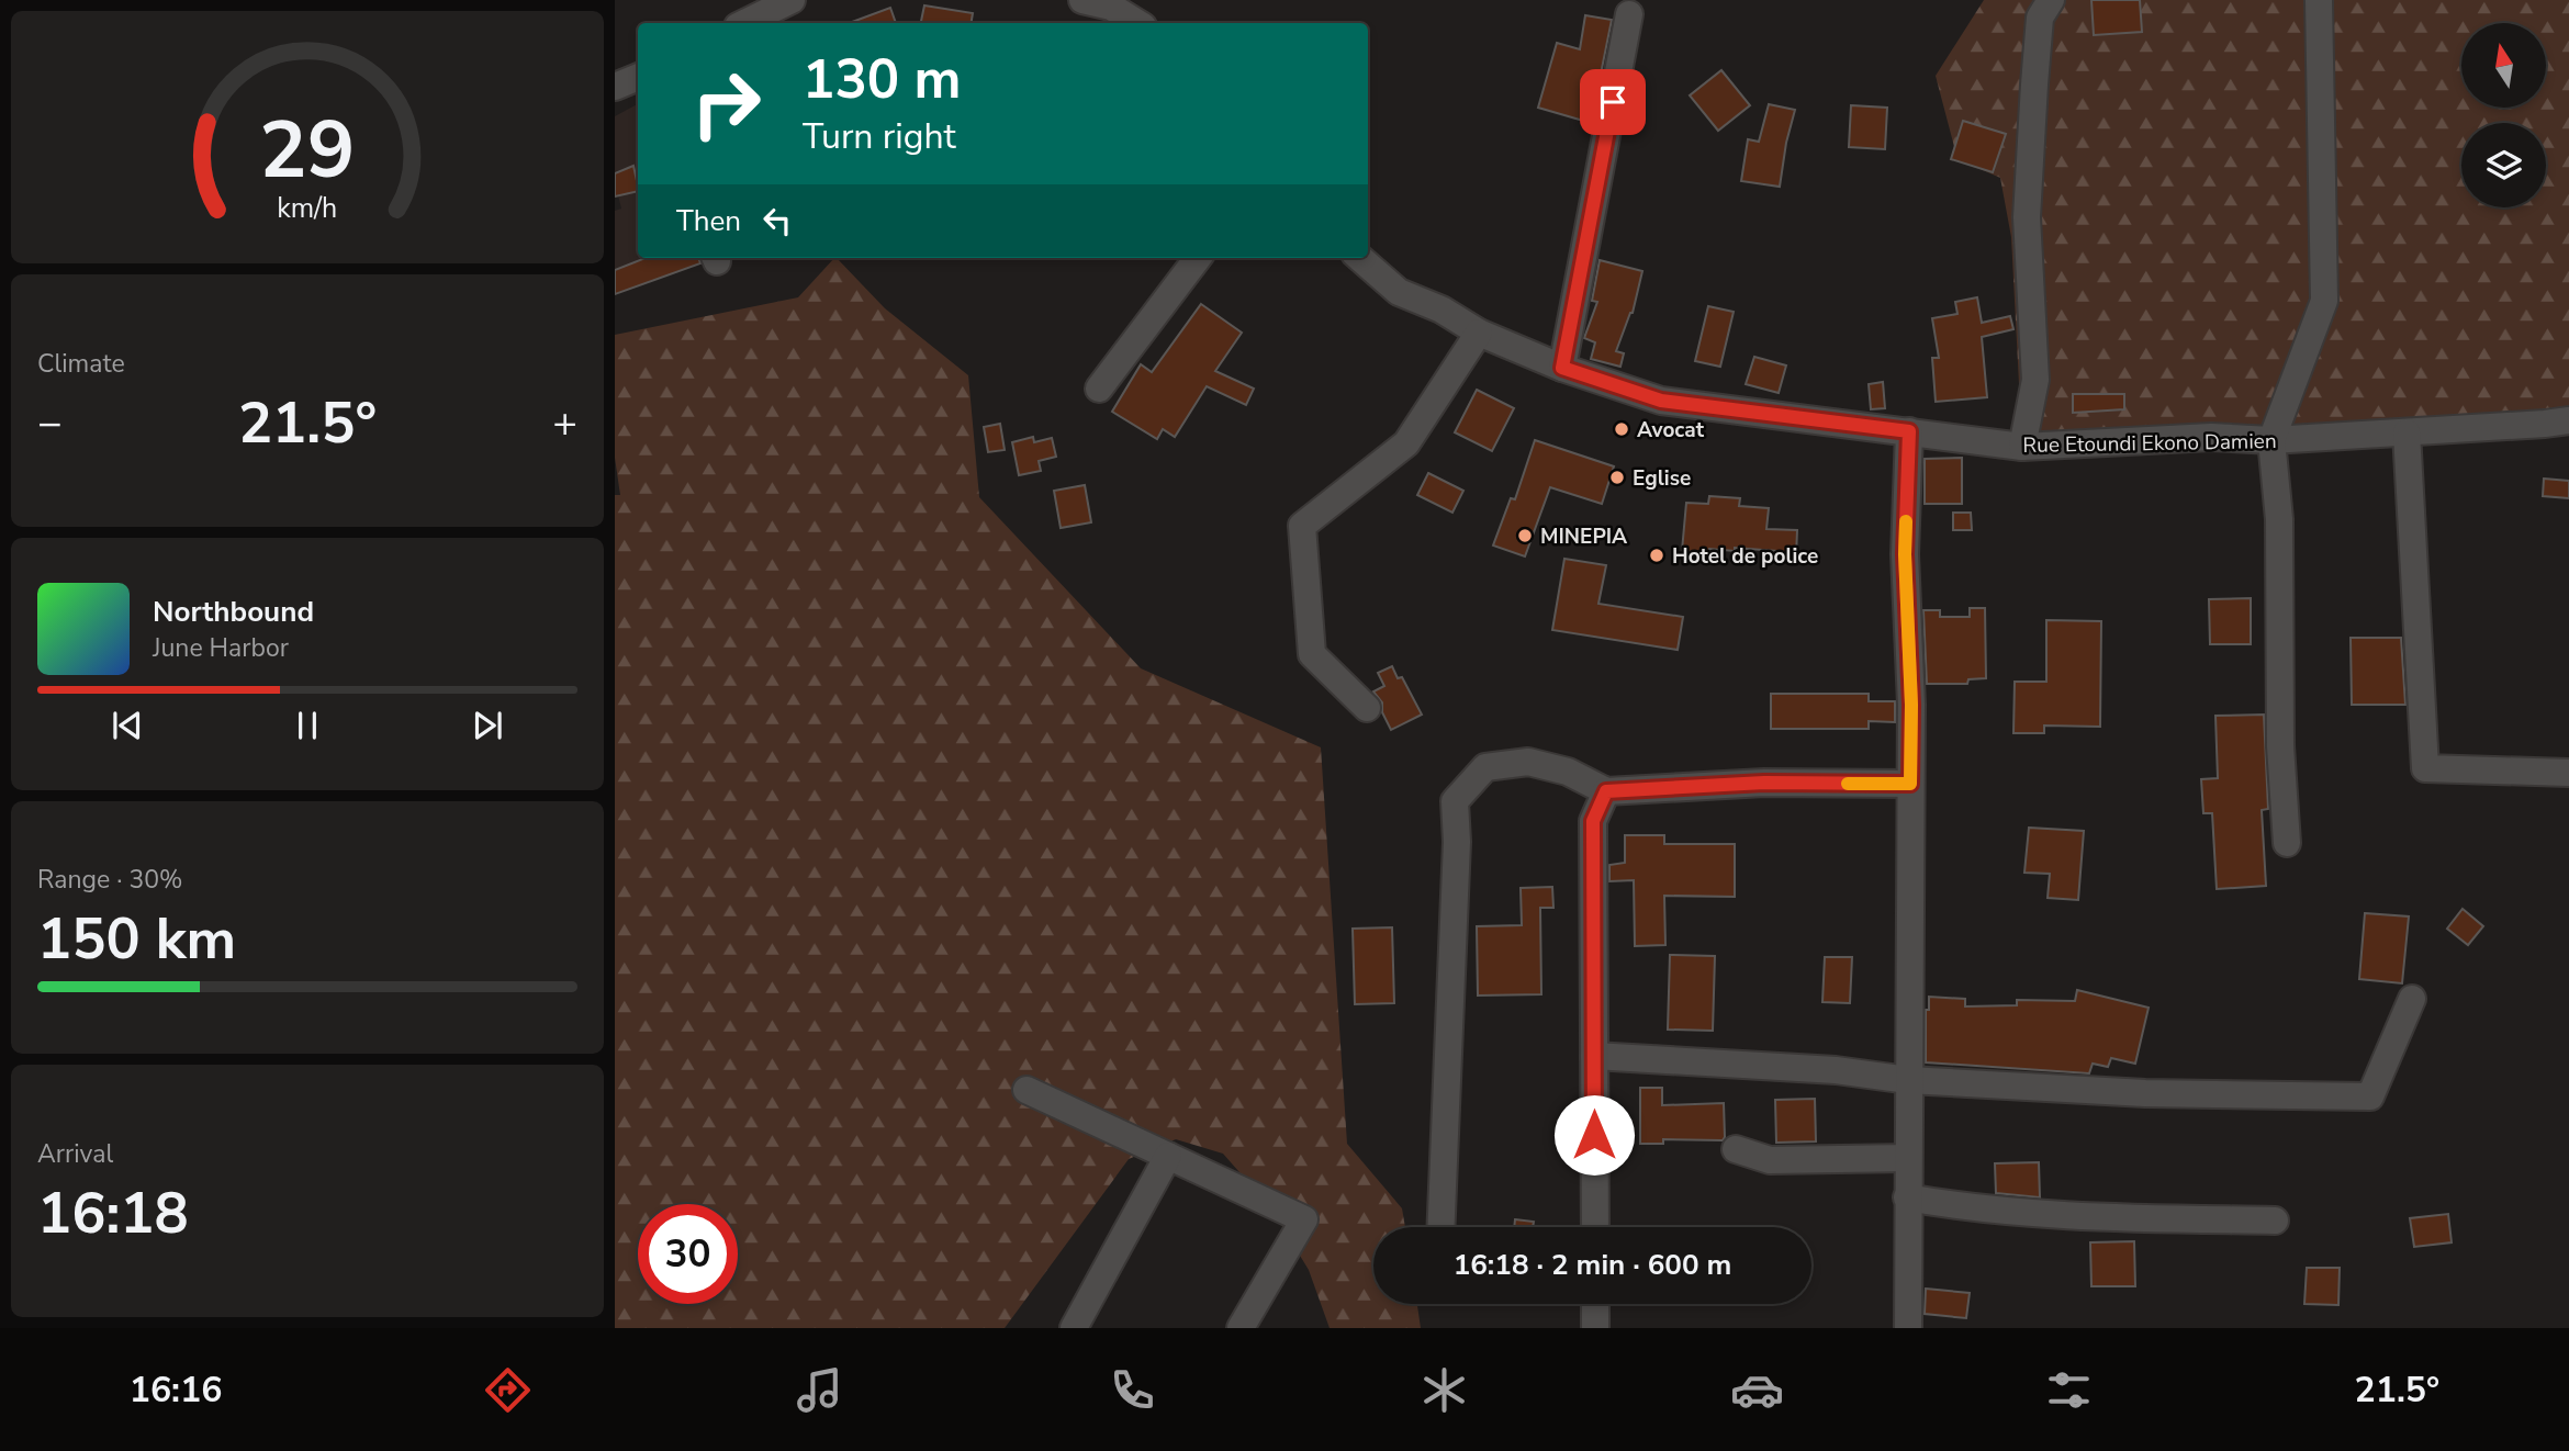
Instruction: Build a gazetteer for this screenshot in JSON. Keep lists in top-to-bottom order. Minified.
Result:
{"streets":{"street":["Rue Etoundi Ekono Damien"]},"places":["Avocat","Eglise","MINEPIA","Hotel de police"],"north":"top","page":{"turn":["130 m","Turn right"],"then":"Then","tile":["Climate",["Range · 30%","150 km"],["Arrival","16:18"]],"heat":["−","21.5°","+"],"song":["Northbound","June Harbor"],"limit":"30","trip":"16:18 · 2 min · 600 m","tabs":["16:16","21.5°"],"gauge":["29","km/h"]}}
